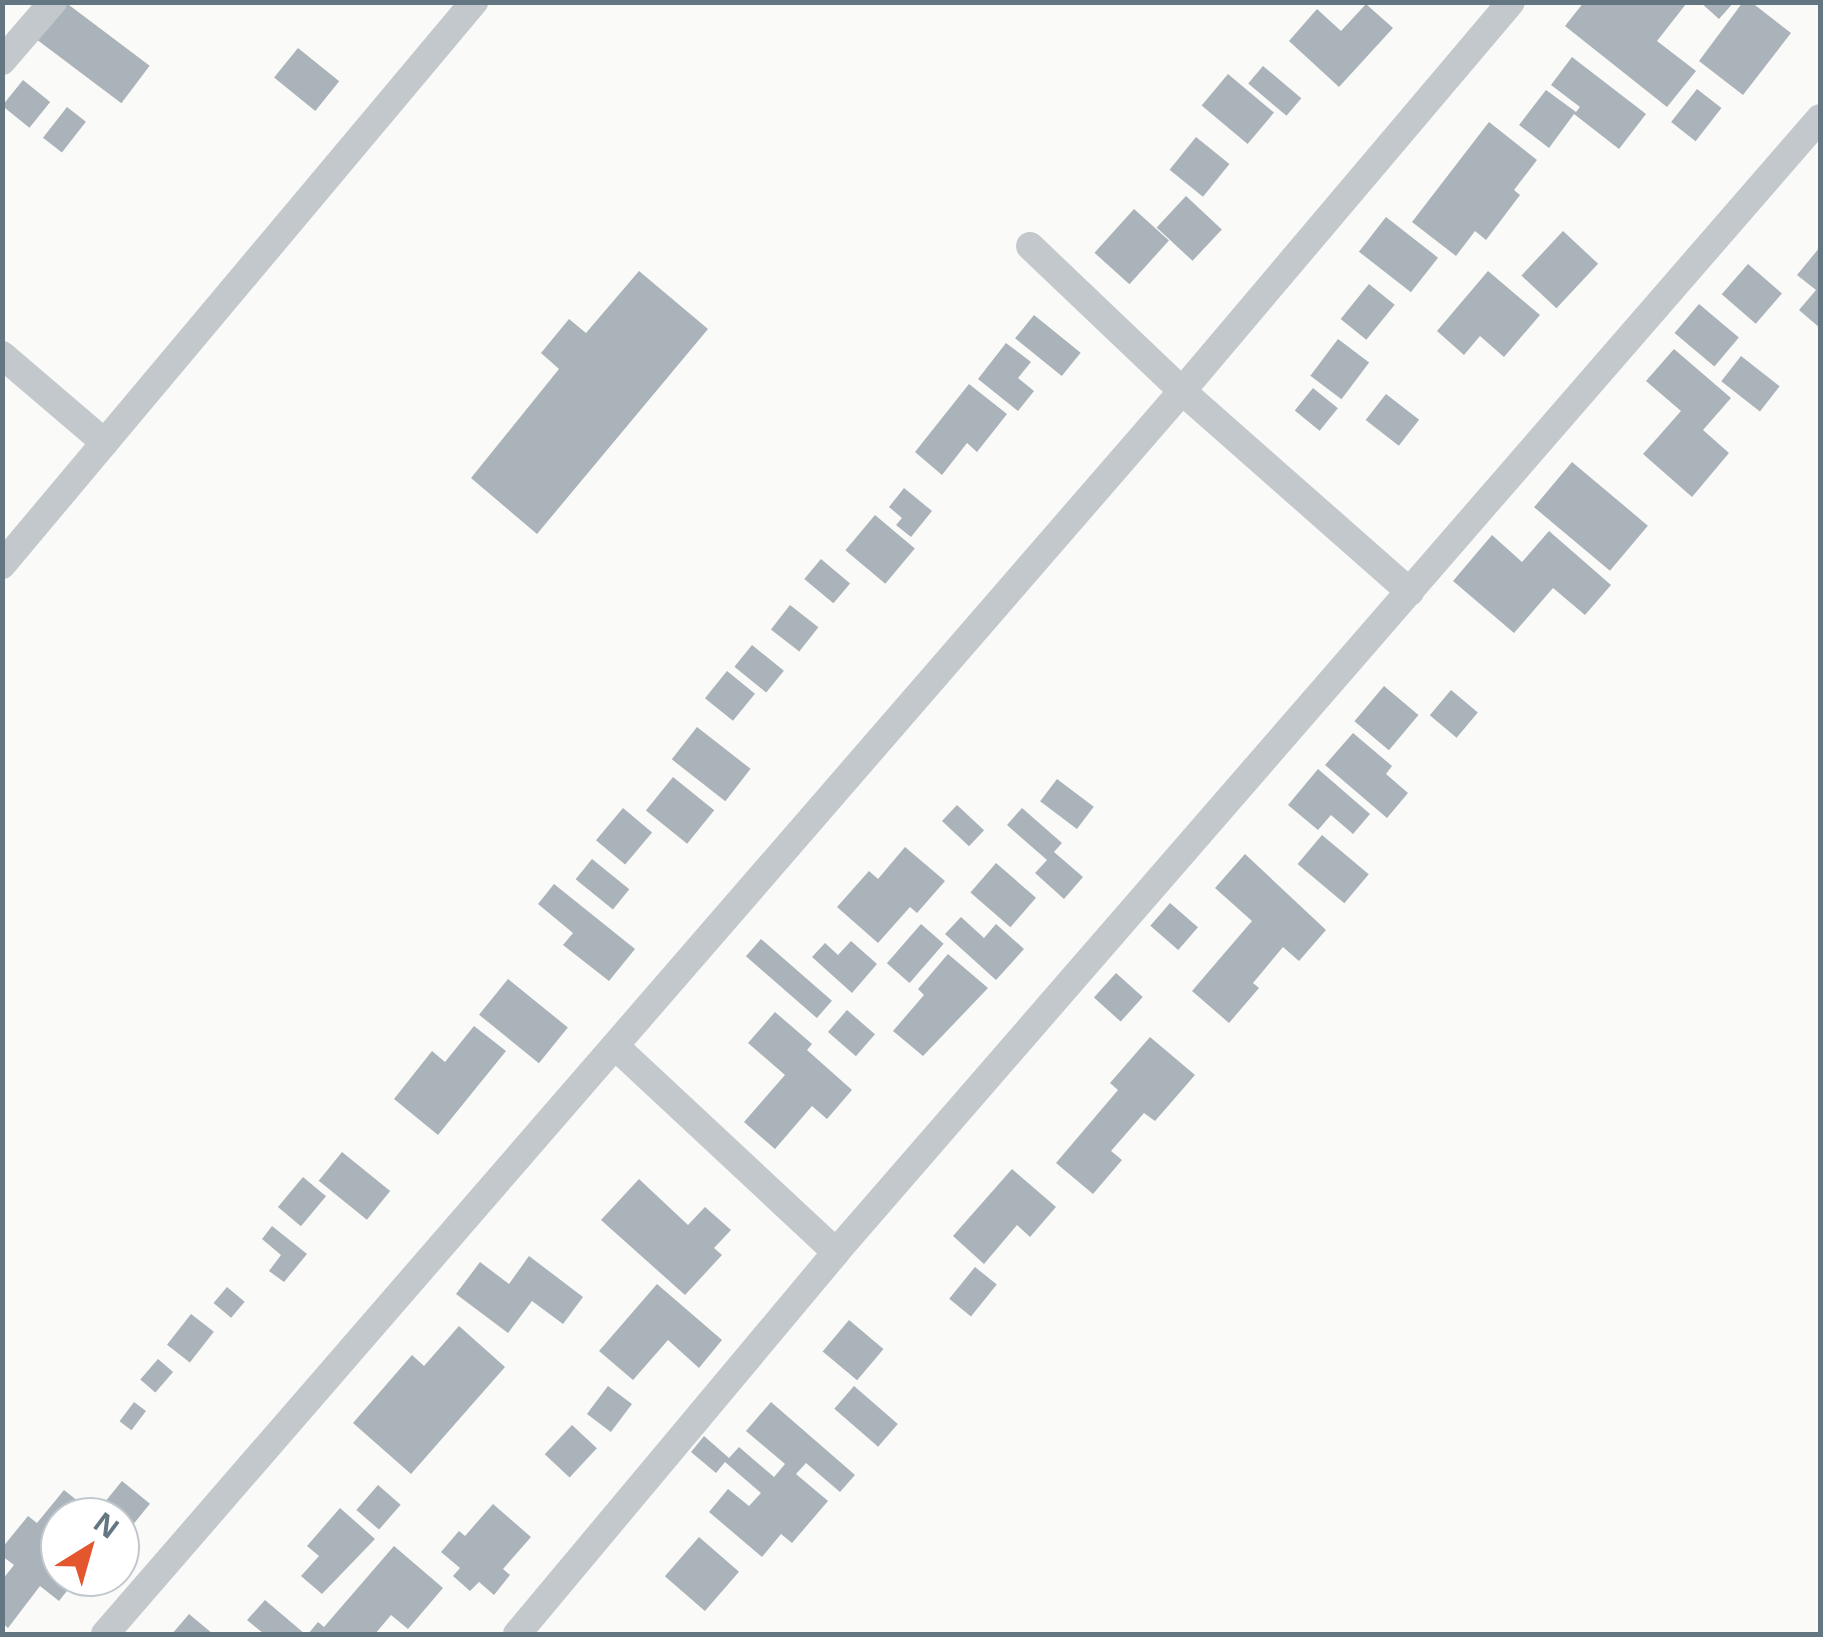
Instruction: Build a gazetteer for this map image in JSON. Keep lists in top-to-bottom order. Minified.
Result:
{"north":"top right"}
